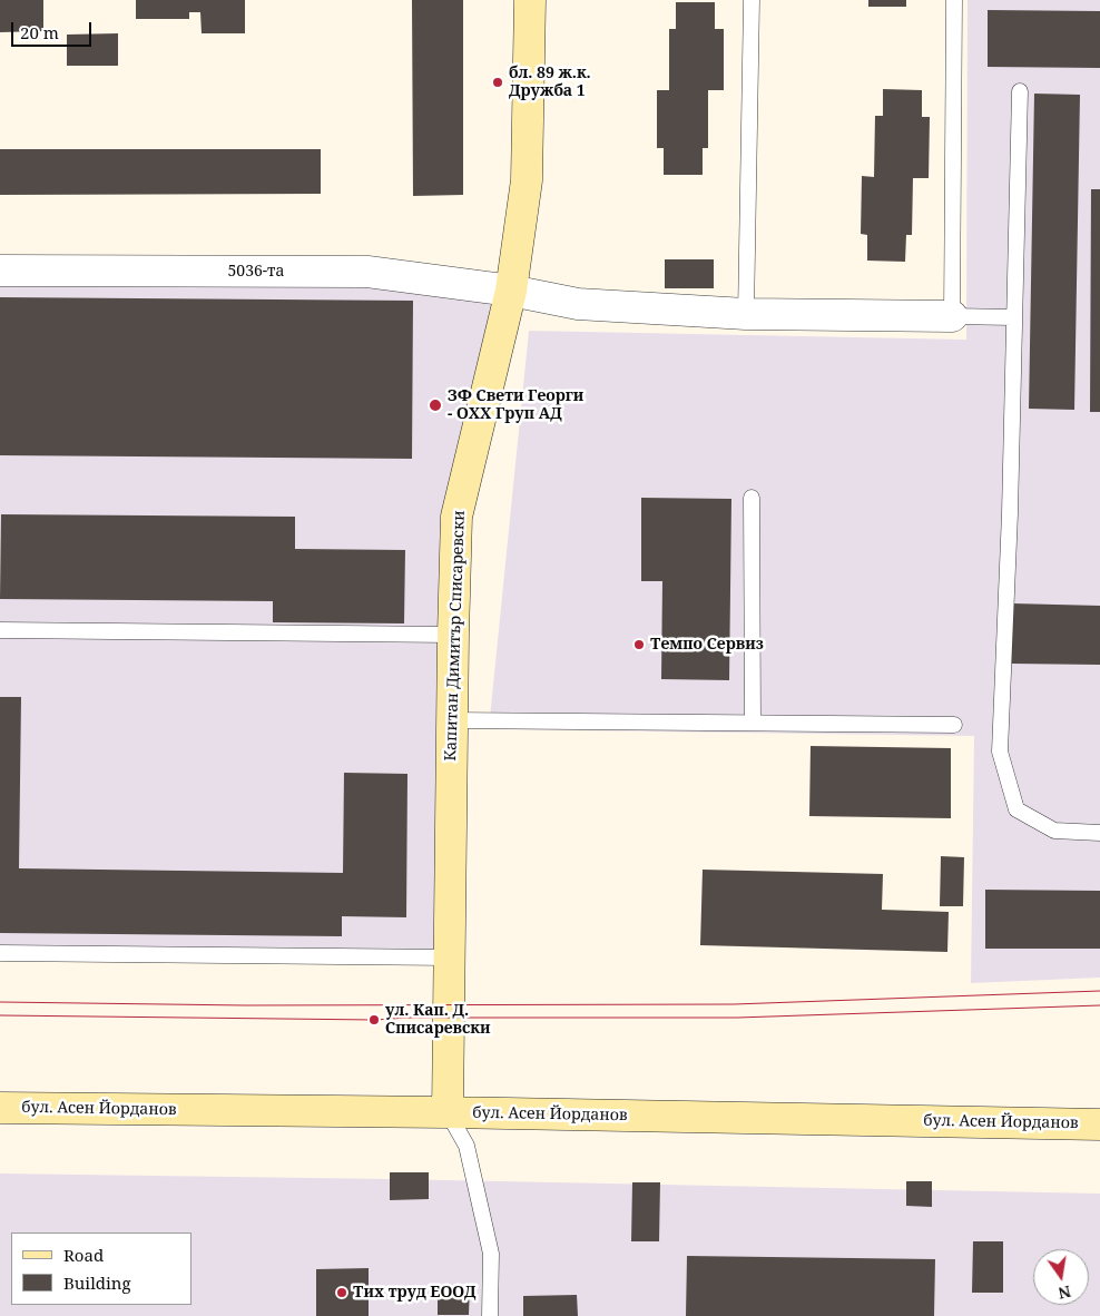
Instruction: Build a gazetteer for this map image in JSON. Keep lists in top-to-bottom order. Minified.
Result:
{"streets":{"street":["5036-та","Капитан Димитър Списаревски","бул. Асен Йорданов"]},"crossings":[["5036-та","Капитан Димитър Списаревски"],["Капитан Димитър Списаревски","бул. Асен Йорданов"]],"places":["бл. 89 ж.к. Дружба 1","ЗФ Свети Георги - ОХХ Груп АД","Темпо Сервиз","ул. Кап. Д. Списаревски","Тих труд ЕООД"],"legend":["Road","Building"],"scale_bar":"20 m","north":"bottom"}
